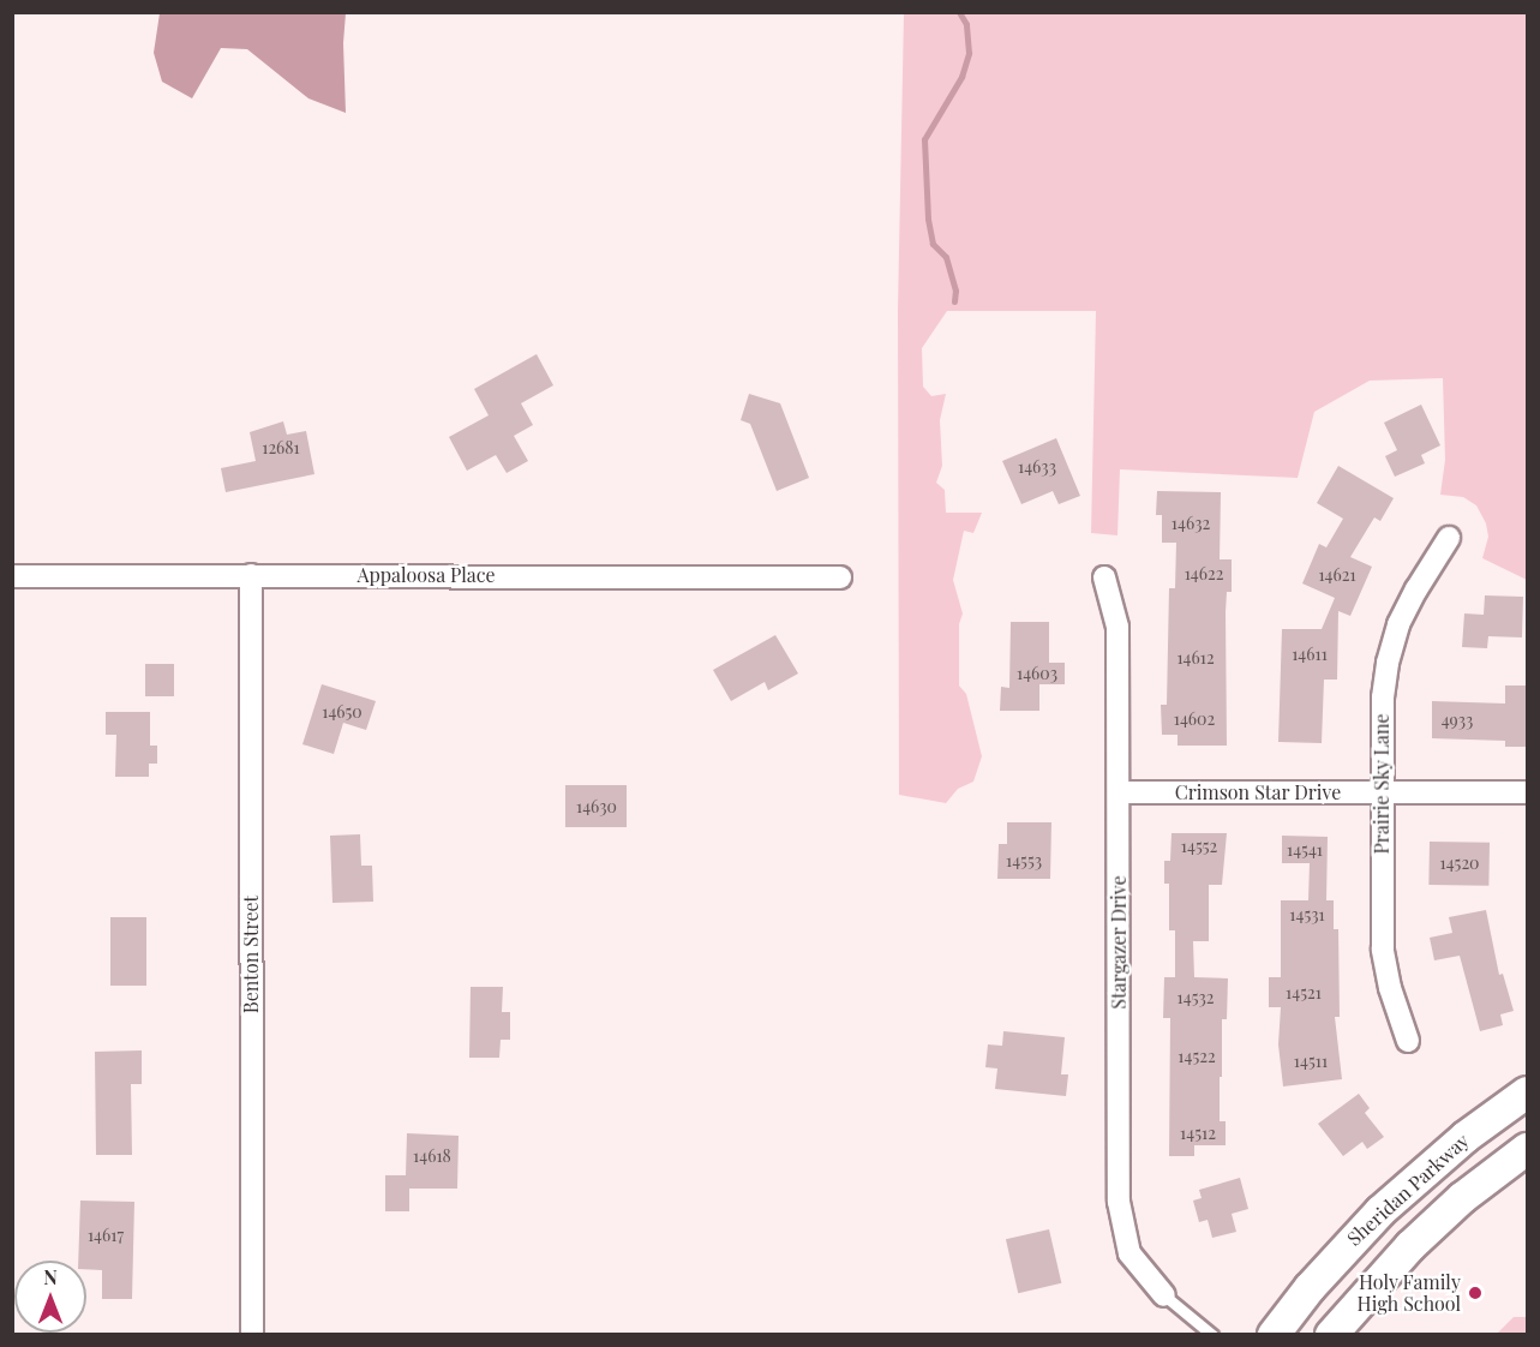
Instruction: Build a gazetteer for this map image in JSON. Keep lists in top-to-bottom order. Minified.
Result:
{"streets":{"main road":["Sheridan Parkway"],"street":["Appaloosa Place","Prairie Sky Lane","Crimson Star Drive","Stargazer Drive","Benton Street"]},"crossings":[["Appaloosa Place","Benton Street"],["Prairie Sky Lane","Crimson Star Drive"],["Crimson Star Drive","Stargazer Drive"]],"places":["Holy Family High School"],"house_numbers":["12681","14633","14632","14622","14621","14611","14612","14603","14650","14602","4933","14630","14552","14541","14553","14520","14531","14521","14532","14522","14511","14512","14618","14617"],"north":"top"}
